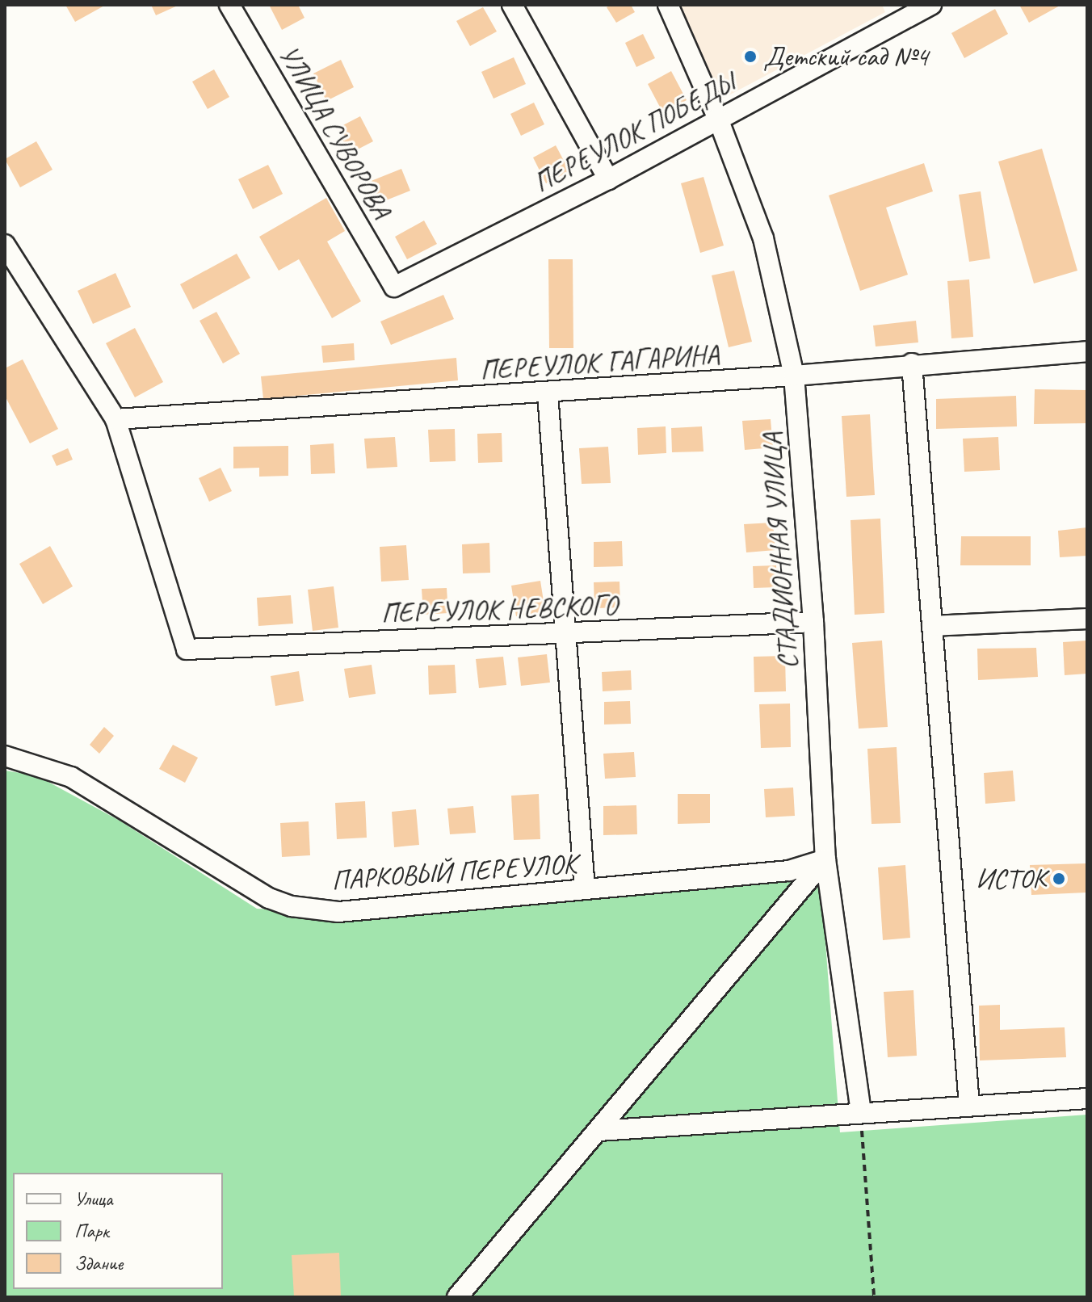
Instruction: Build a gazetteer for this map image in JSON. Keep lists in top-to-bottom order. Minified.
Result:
{"streets":{"street":["УЛИЦА СУВОРОВА","ПЕРЕУЛОК ПОБЕДЫ","ПЕРЕУЛОК ГАГАРИНА","СТАДИОННАЯ УЛИЦА","ПЕРЕУЛОК НЕВСКОГО","ПАРКОВЫЙ ПЕРЕУЛОК"]},"crossings":[["УЛИЦА СУВОРОВА","ПЕРЕУЛОК ПОБЕДЫ"],["ПЕРЕУЛОК ПОБЕДЫ","СТАДИОННАЯ УЛИЦА"],["ПЕРЕУЛОК ГАГАРИНА","СТАДИОННАЯ УЛИЦА"],["ПЕРЕУЛОК ГАГАРИНА","ПЕРЕУЛОК НЕВСКОГО"],["СТАДИОННАЯ УЛИЦА","ПЕРЕУЛОК НЕВСКОГО"],["СТАДИОННАЯ УЛИЦА","ПАРКОВЫЙ ПЕРЕУЛОК"]],"places":["Детский сад №4","ИСТОК"],"legend":["Улица","Парк","Здание"]}
